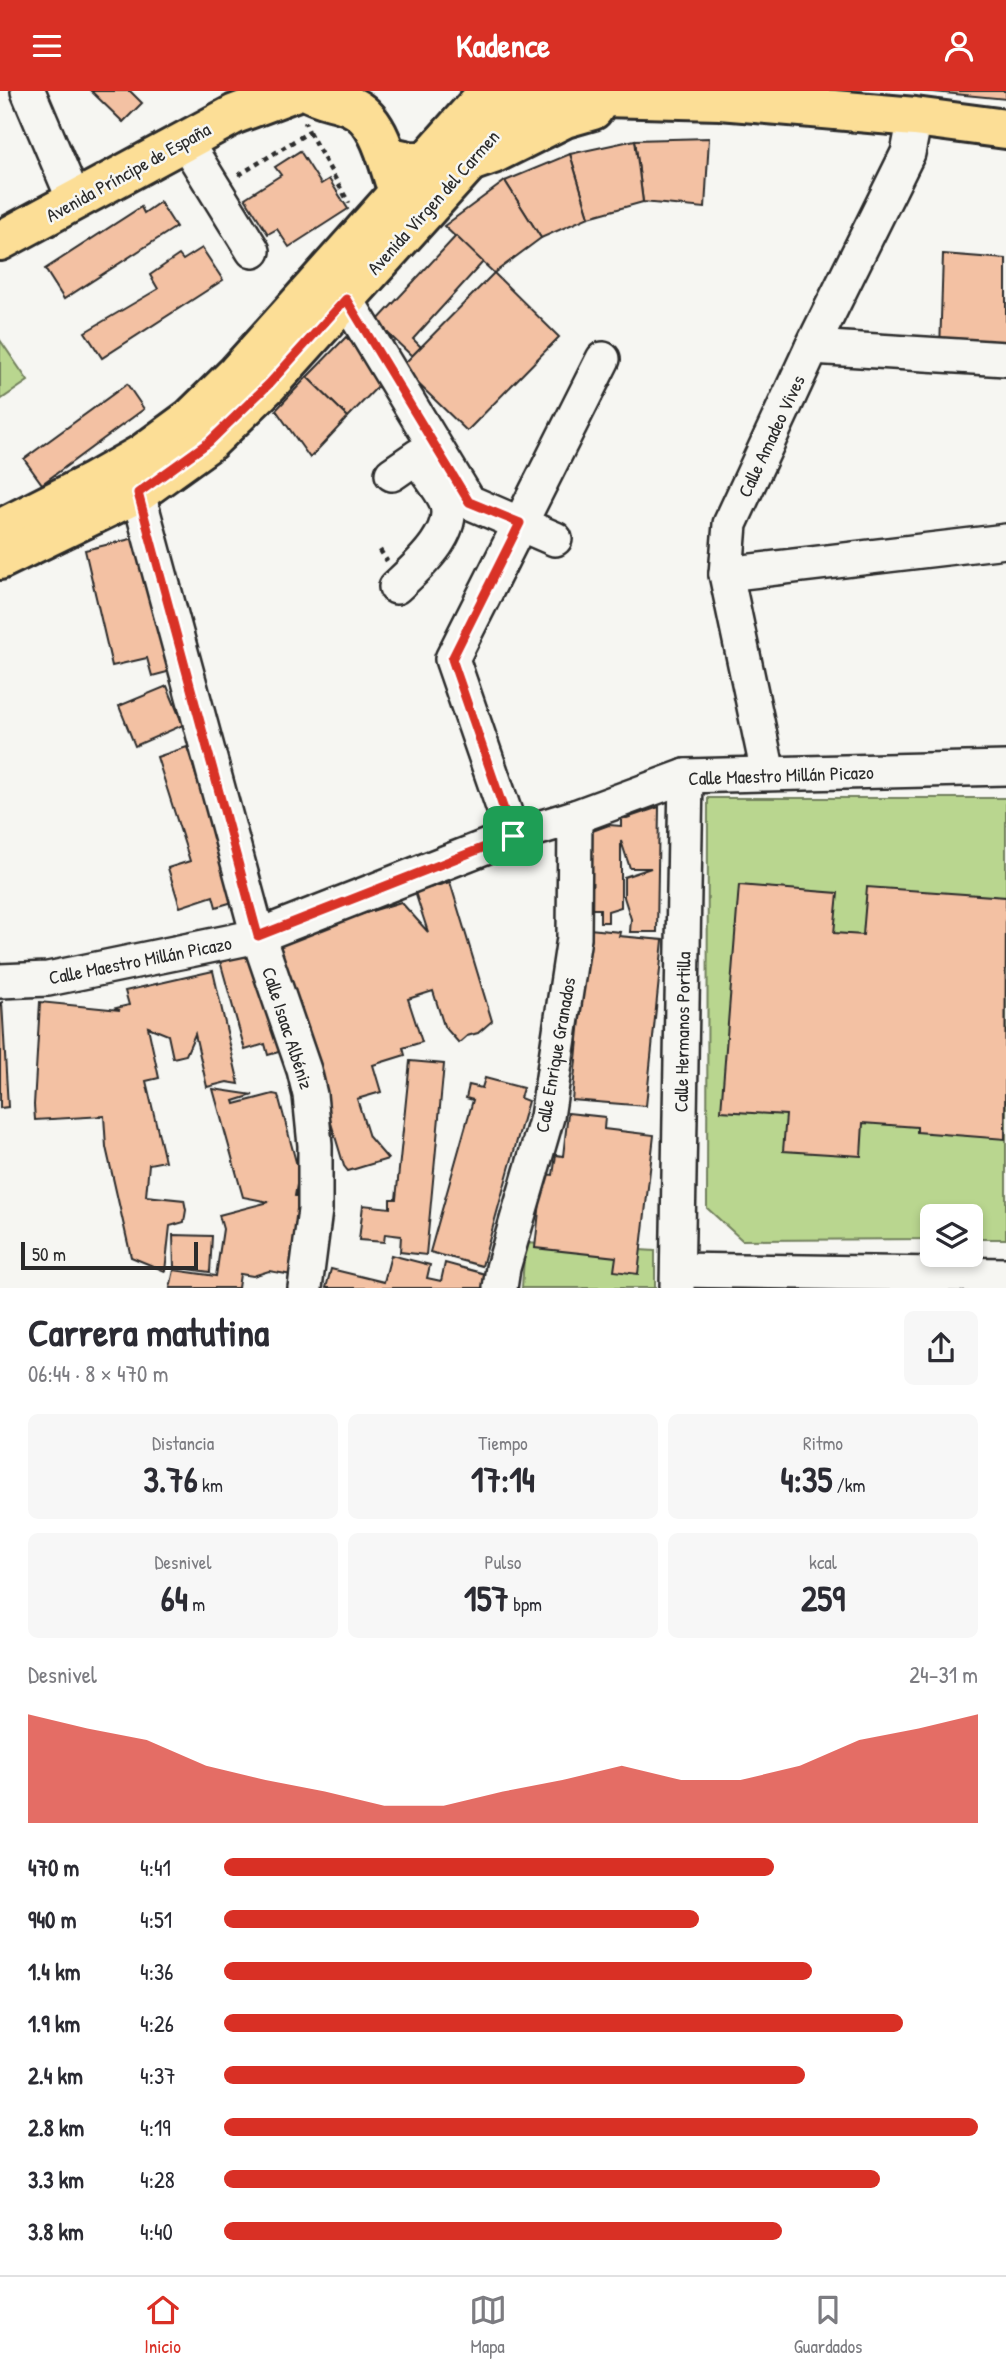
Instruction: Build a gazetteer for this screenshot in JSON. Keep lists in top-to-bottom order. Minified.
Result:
{"streets":{"main road":["Avenida Príncipe de España","Avenida Virgen del Carmen"],"street":["Calle Amadeo Vives","Calle Maestro Millán Picazo","Calle Isaac Albéniz","Calle Hermanos Portilla","Calle Enrique Granados"]},"crossings":[["Avenida Virgen del Carmen","Calle Isaac Albéniz"],["Calle Amadeo Vives","Calle Maestro Millán Picazo"],["Calle Maestro Millán Picazo","Calle Isaac Albéniz"],["Calle Maestro Millán Picazo","Calle Hermanos Portilla"],["Calle Maestro Millán Picazo","Calle Enrique Granados"]],"scale_bar":"50 m","page":{"header":"Kadence","scale":"50 m","heading":["Carrera matutina","06:44 · 8 × 470 m"],"stats":[["Distancia","3.76 km"],["Tiempo","17:14"],["Ritmo","4:35 /km"],["Desnivel","64 m"],["Pulso","157 bpm"],["kcal","259"]],"chart":["Desnivel","24–31 m"],"list":[{"name":"470 m","note":"4:41"},{"name":"940 m","note":"4:51"},{"name":"1.4 km","note":"4:36"},{"name":"1.9 km","note":"4:26"},{"name":"2.4 km","note":"4:37"},{"name":"2.8 km","note":"4:19"},{"name":"3.3 km","note":"4:28"},{"name":"3.8 km","note":"4:40"}],"tabs":["Inicio","Mapa","Guardados"]}}
